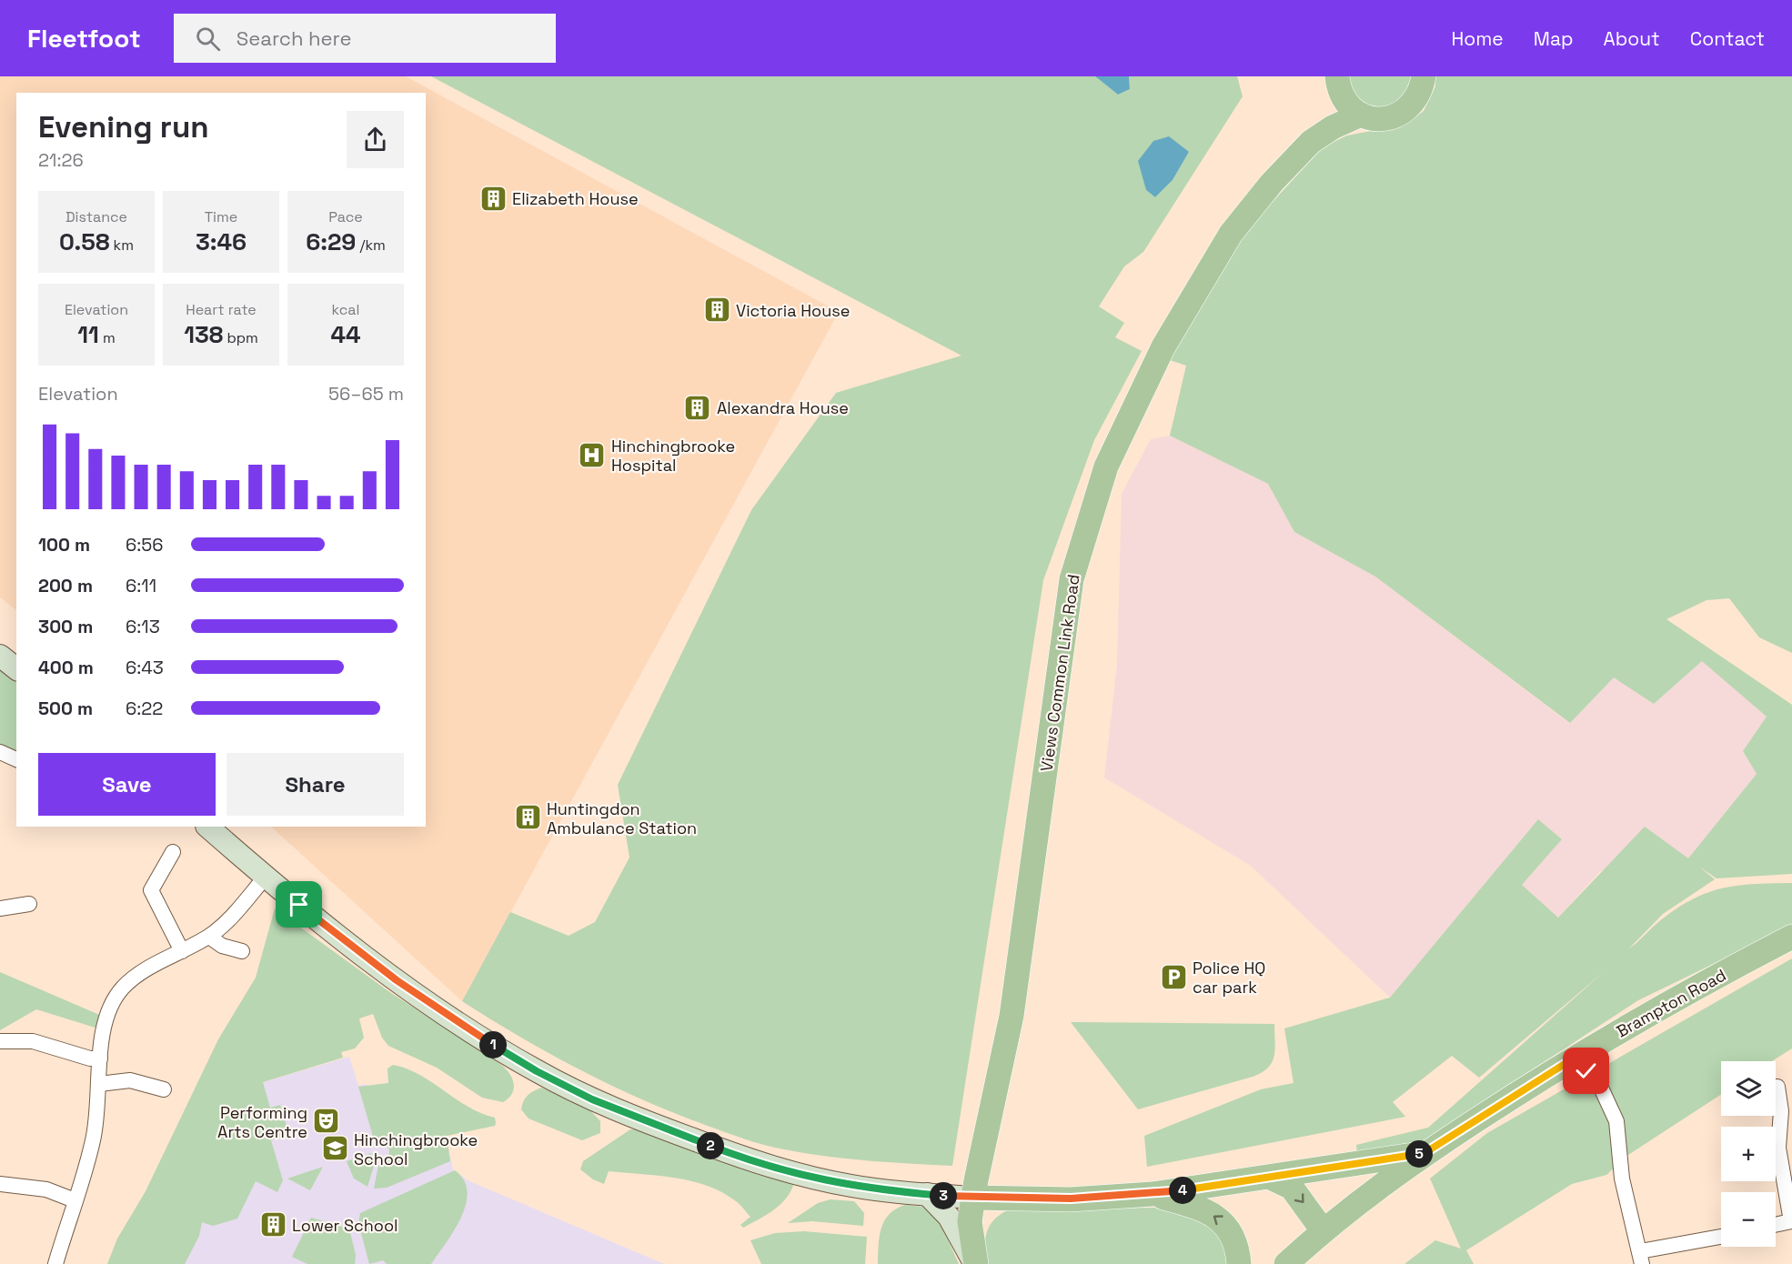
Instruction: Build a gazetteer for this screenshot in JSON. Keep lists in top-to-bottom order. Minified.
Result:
{"streets":{"main road":["Views Common Link Road","Brampton Road"]},"places":{"building":["Elizabeth House","Victoria House","Alexandra House","Huntingdon Ambulance Station","Lower School"],"hospital":["Hinchingbrooke Hospital"],"parking":["Police HQ car park"],"theatre":["Performing Arts Centre"],"school or university":["Hinchingbrooke School"]},"page":{"header":"Fleetfoot","search":"Search here","nav":["Home","Map","About","Contact"],"heading":["Evening run","21:26"],"stats":[["Distance","0.58 km"],["Time","3:46"],["Pace","6:29 /km"],["Elevation","11 m"],["Heart rate","138 bpm"],["kcal","44"]],"chart":["Elevation","56–65 m"],"list":[{"name":"100 m","note":"6:56"},{"name":"200 m","note":"6:11"},{"name":"300 m","note":"6:13"},{"name":"400 m","note":"6:43"},{"name":"500 m","note":"6:22"}],"buttons":["Save","Share"],"pins":["1","2","5","4","3"],"map_buttons":["+","−"]}}
